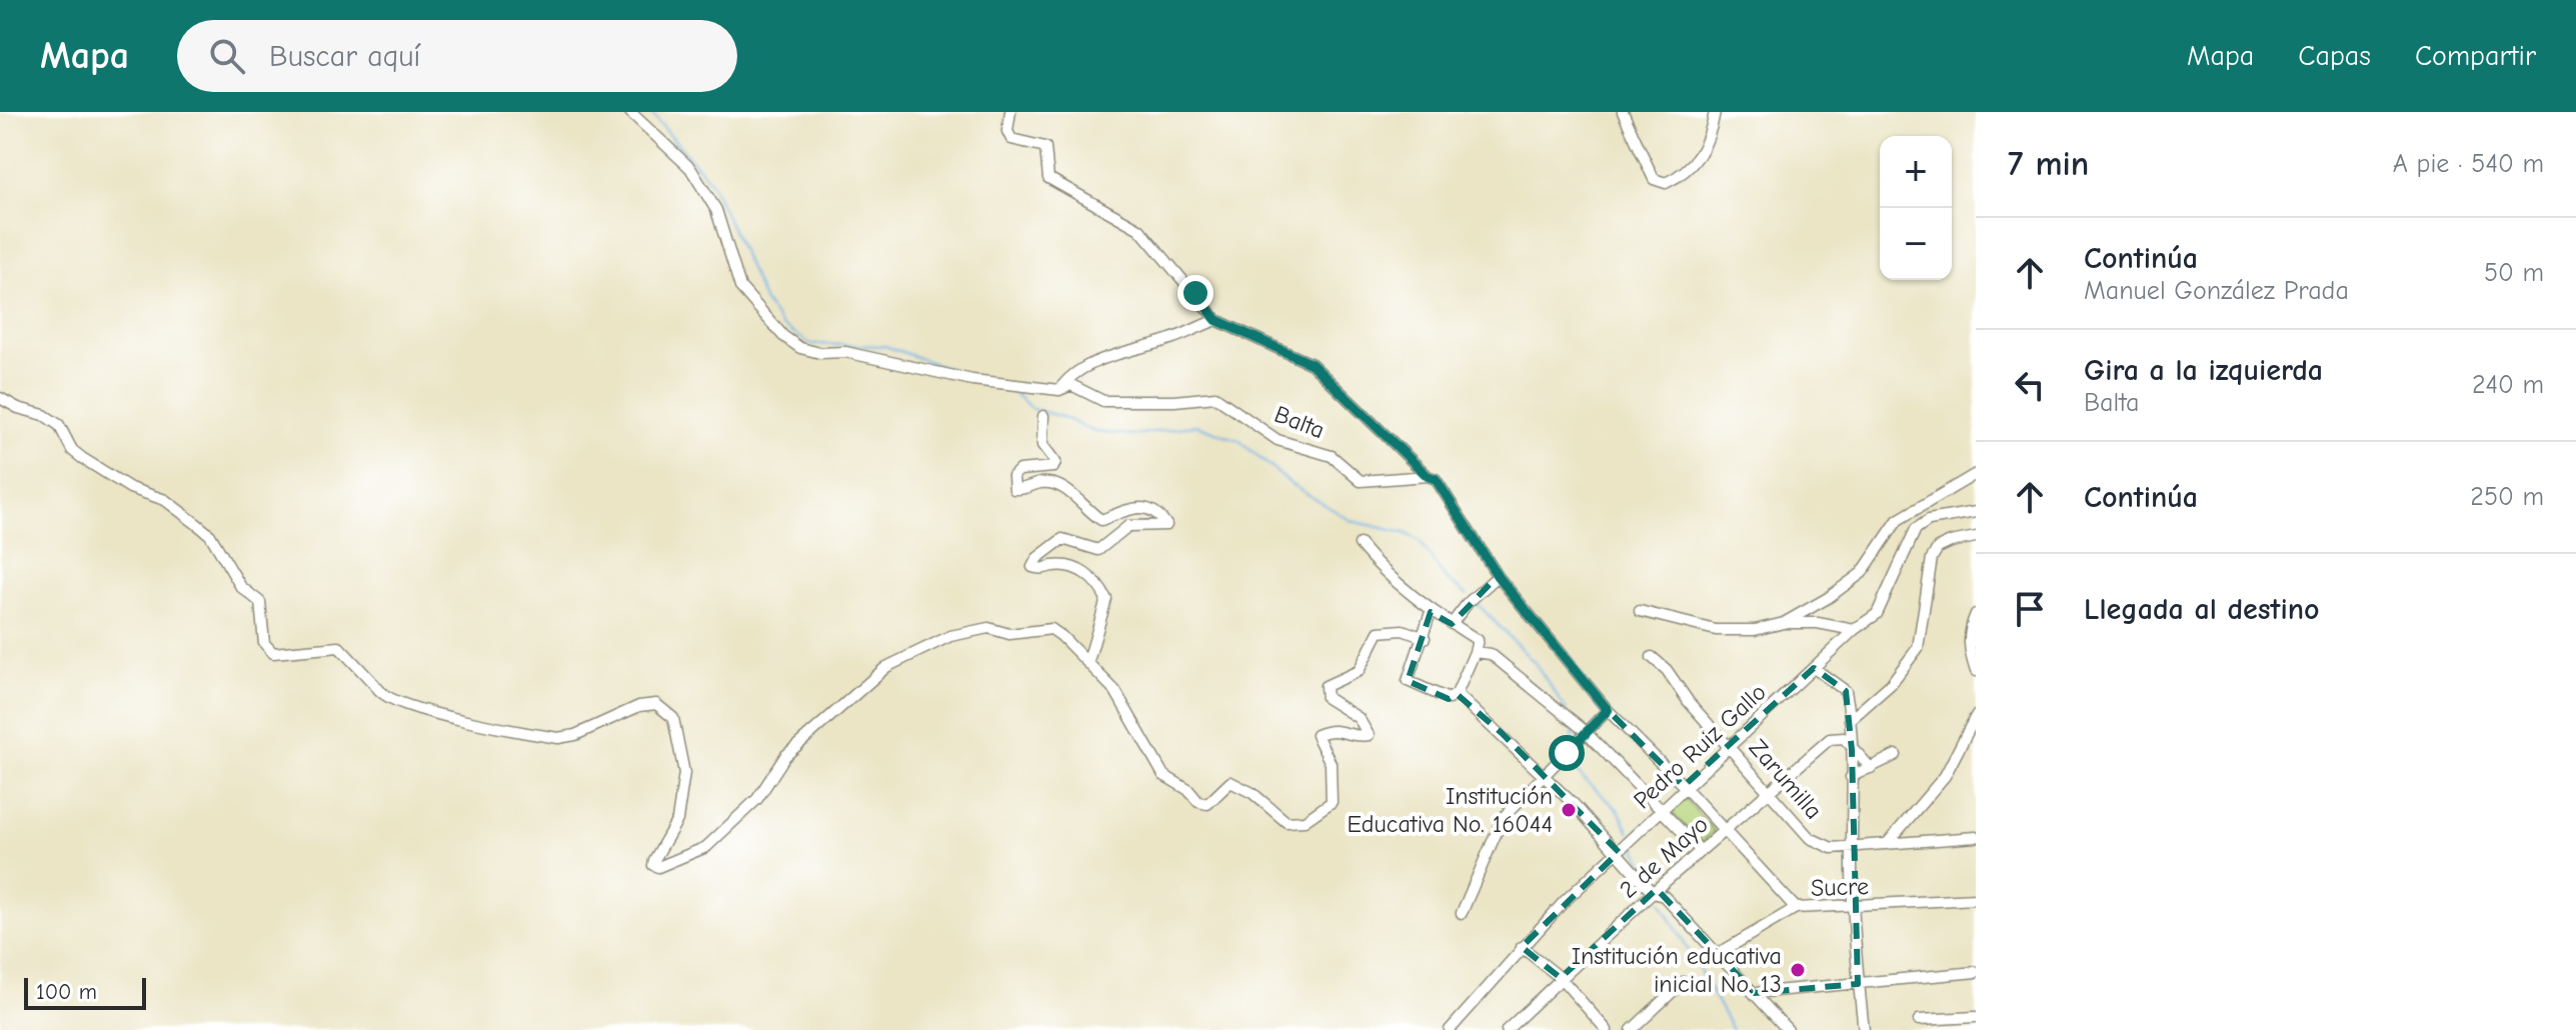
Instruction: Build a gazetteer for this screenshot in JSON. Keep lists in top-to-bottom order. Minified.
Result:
{"streets":{"street":["Balta","Pedro Ruiz Gallo","Zarumilla","2 de Mayo","Sucre"]},"crossings":[["Pedro Ruiz Gallo","Zarumilla"],["Zarumilla","2 de Mayo"]],"places":["Institución Educativa No. 16044","Institución educativa inicial No. 13"],"scale_bar":"100 m","page":{"header":"Mapa","search":"Buscar aquí","nav":["Mapa","Capas","Compartir"],"heading":["7 min","A pie · 540 m"],"map_buttons":["+","−"],"list":[["Continúa","Manuel González Prada","50 m"],["Gira a la izquierda","Balta","240 m"],["Continúa","250 m"],"Llegada al destino"],"scale":"100 m"}}
